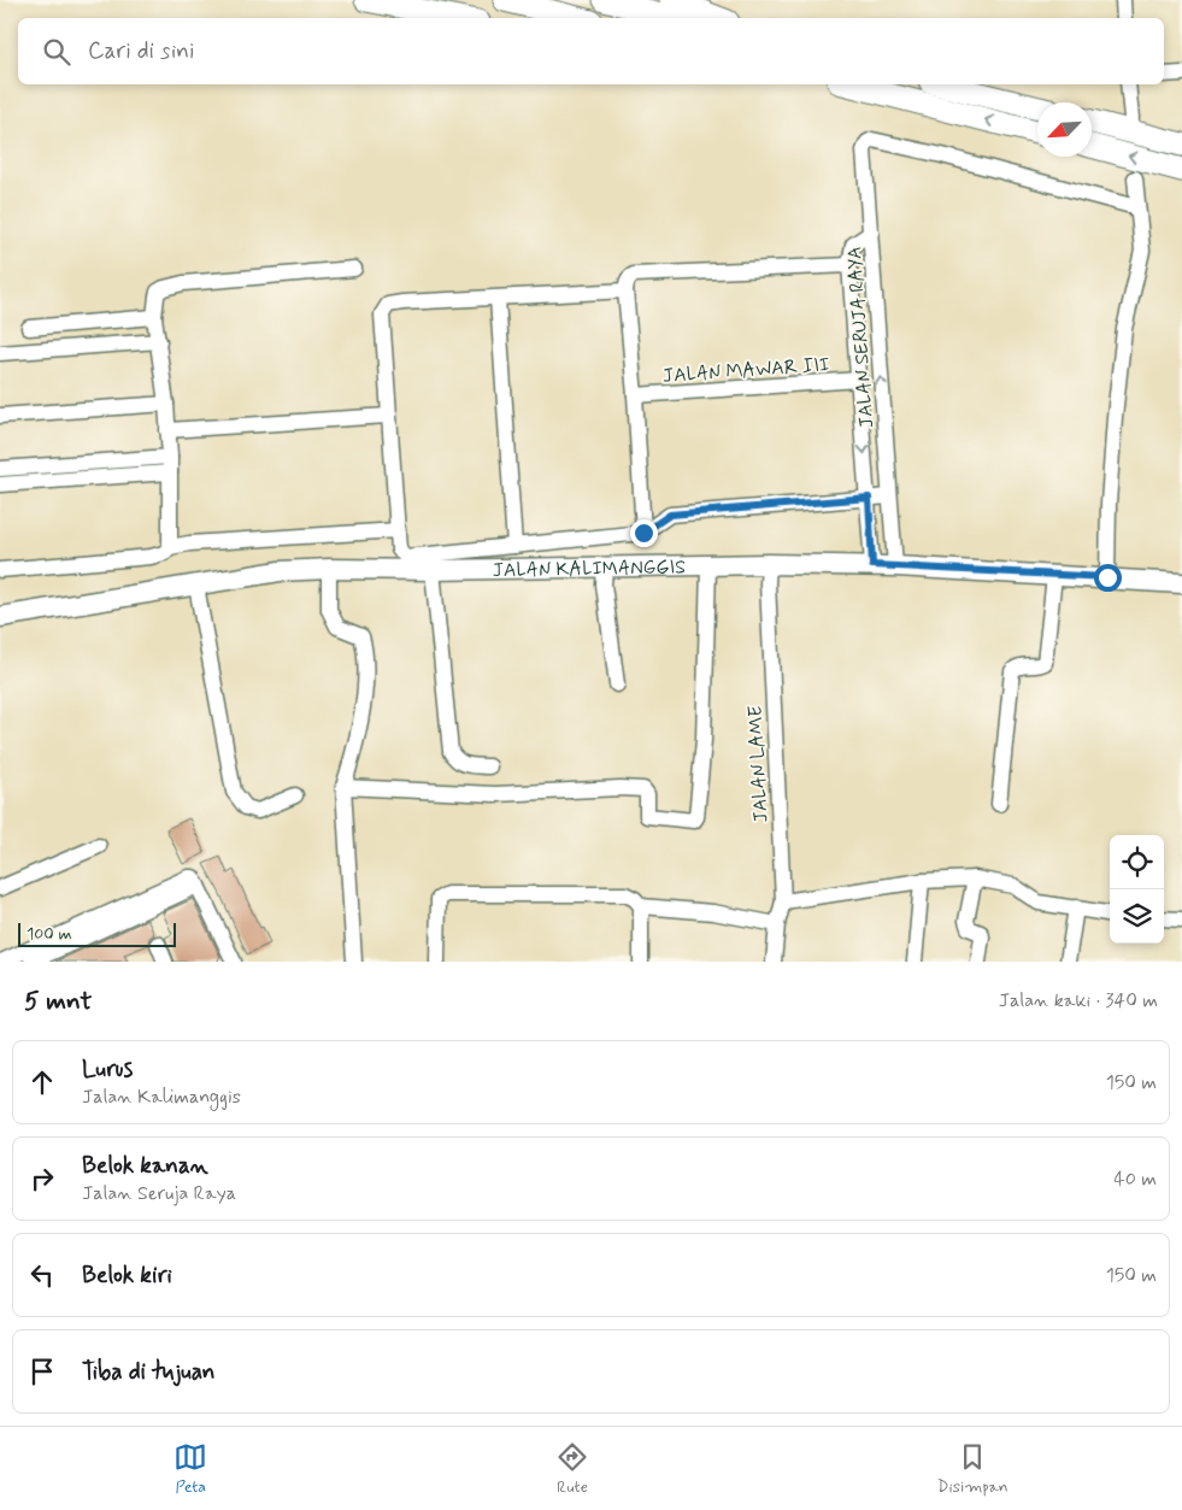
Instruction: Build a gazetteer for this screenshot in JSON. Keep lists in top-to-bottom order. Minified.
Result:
{"streets":{"main road":["JALAN KALIMANGGIS"],"street":["JALAN SERUJA RAYA","JALAN MAWAR III","JALAN LAME"]},"crossings":[["JALAN SERUJA RAYA","JALAN MAWAR III"],["JALAN SERUJA RAYA","JALAN KALIMANGGIS"],["JALAN KALIMANGGIS","JALAN LAME"]],"scale_bar":"100 m","north":"bottom left","page":{"search":"Cari di sini","scale":"100 m","heading":["5 mnt","Jalan kaki · 340 m"],"list":[["Lurus","Jalan Kalimanggis","150 m"],["Belok kanan","Jalan Seruja Raya","40 m"],["Belok kiri","150 m"],"Tiba di tujuan"],"nav":["Peta","Rute","Disimpan"]}}
